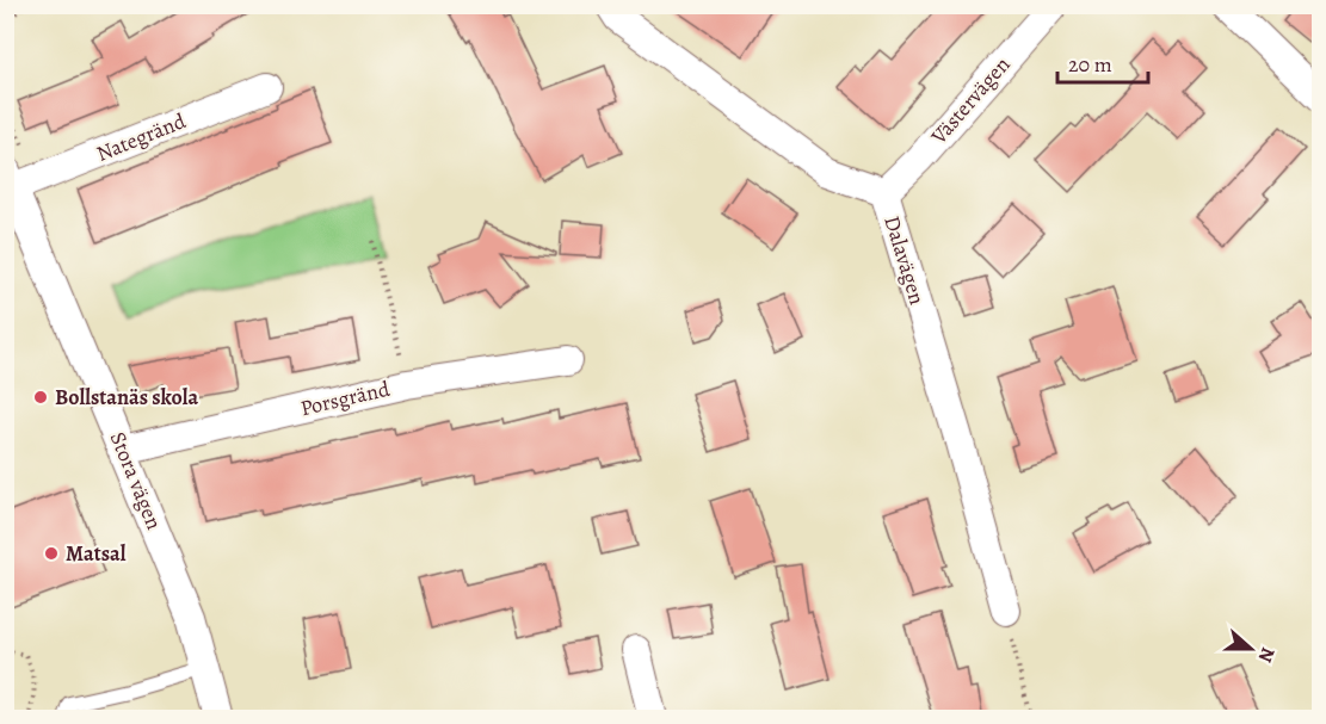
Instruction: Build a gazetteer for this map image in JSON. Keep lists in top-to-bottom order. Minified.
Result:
{"streets":{"street":["Västervägen","Nategränd","Dalavägen","Porsgränd","Stora vägen"]},"crossings":[["Västervägen","Dalavägen"],["Nategränd","Stora vägen"],["Porsgränd","Stora vägen"]],"places":["Bollstanäs skola","Matsal"],"scale_bar":"20 m","north":"right"}
